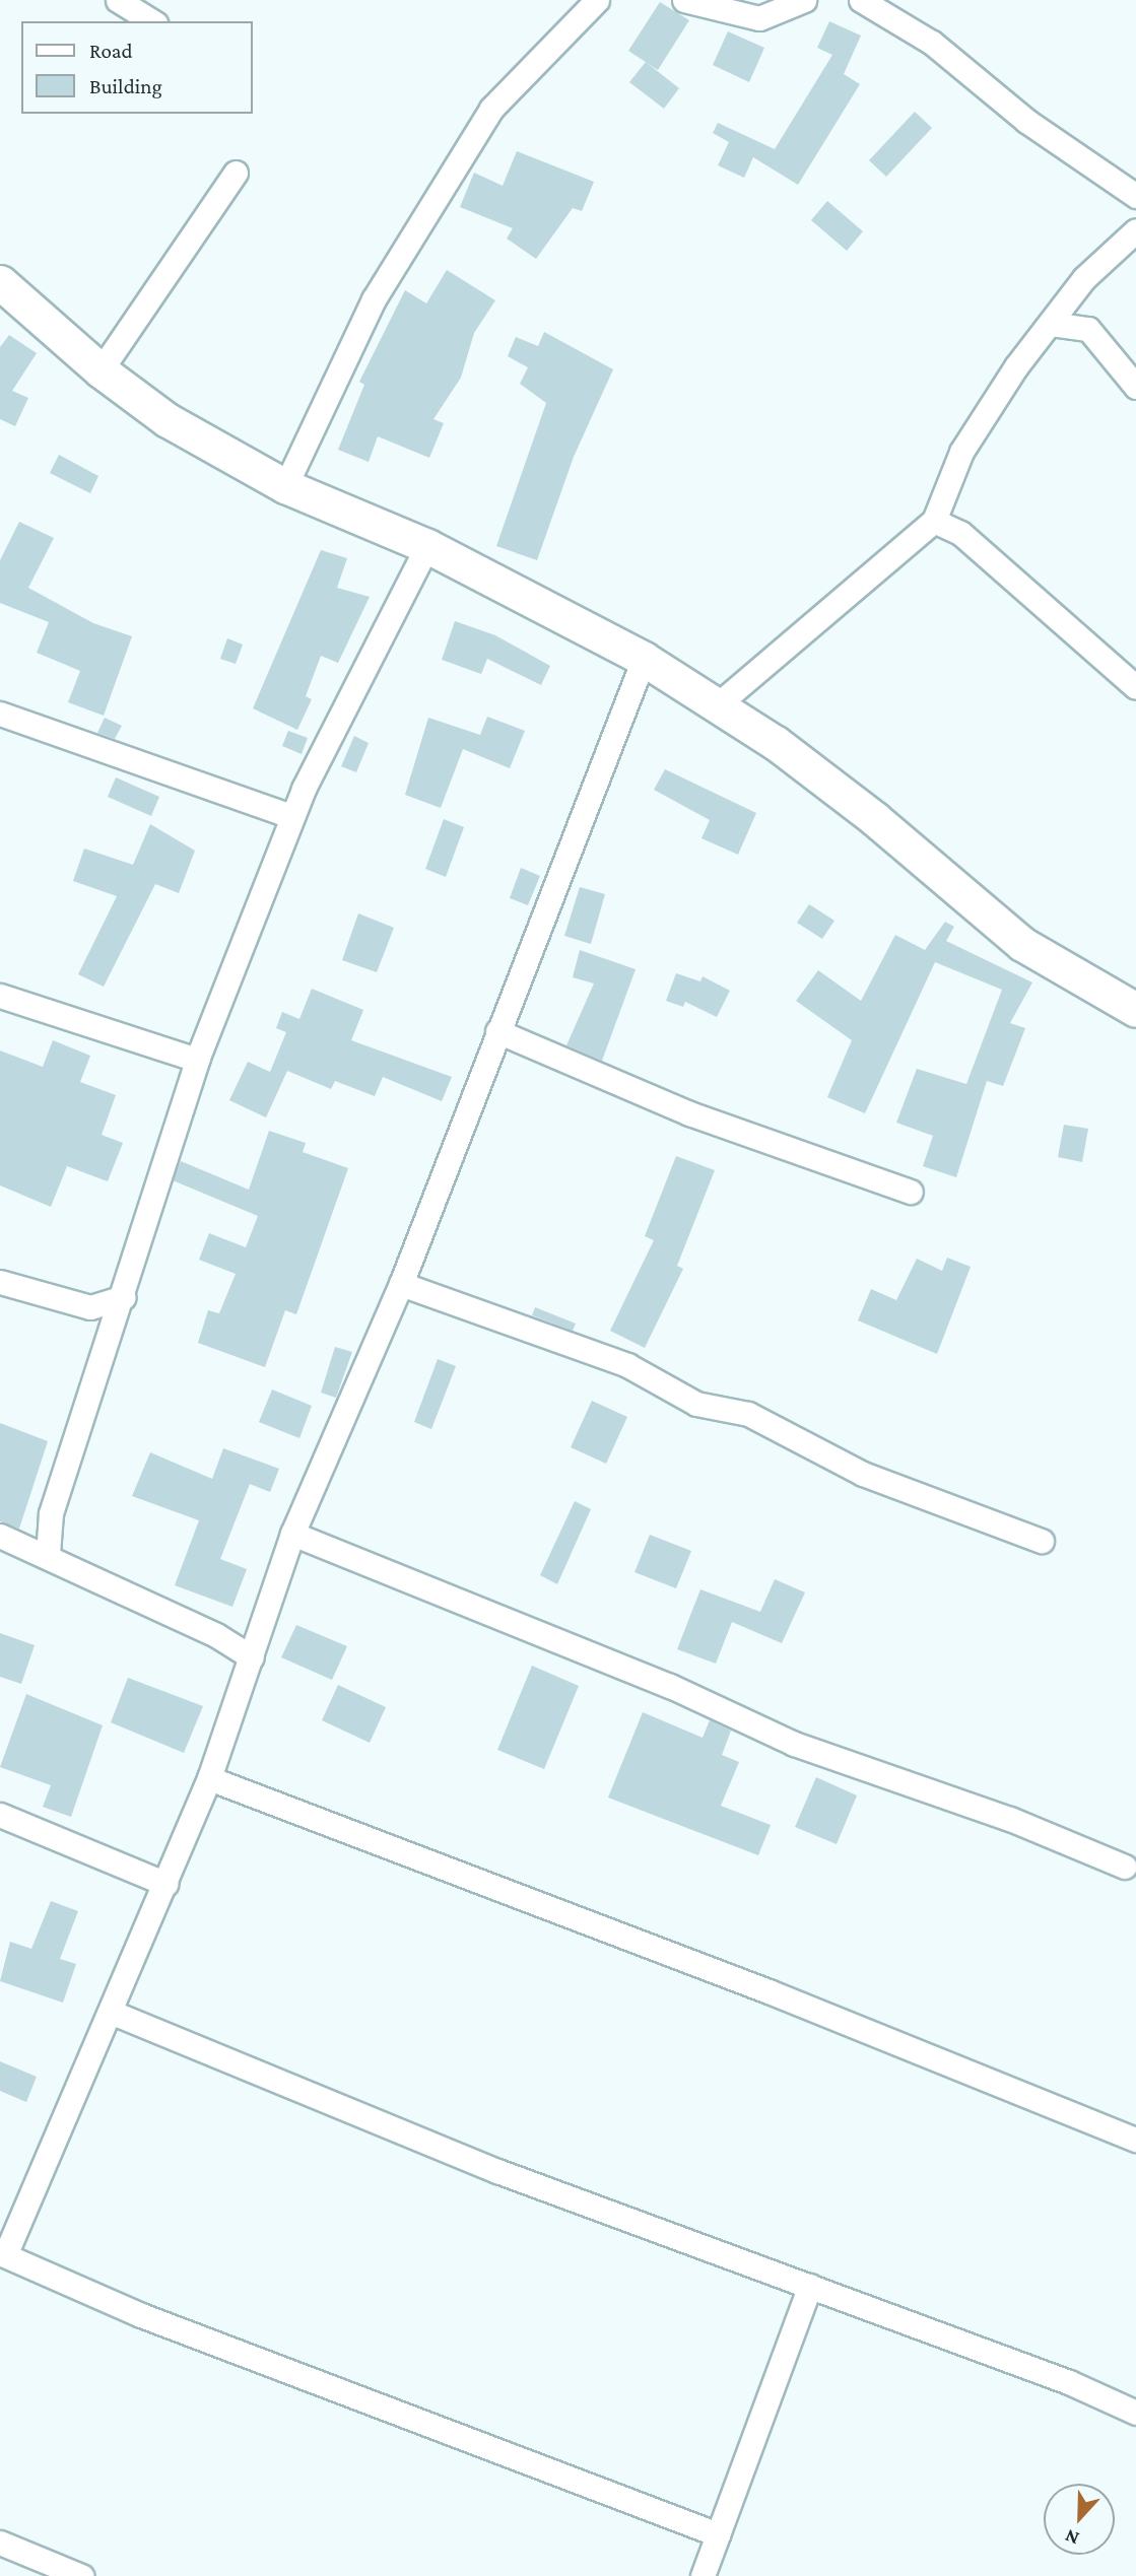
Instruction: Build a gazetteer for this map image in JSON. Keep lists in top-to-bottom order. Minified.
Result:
{"legend":["Road","Building"],"north":"bottom"}
